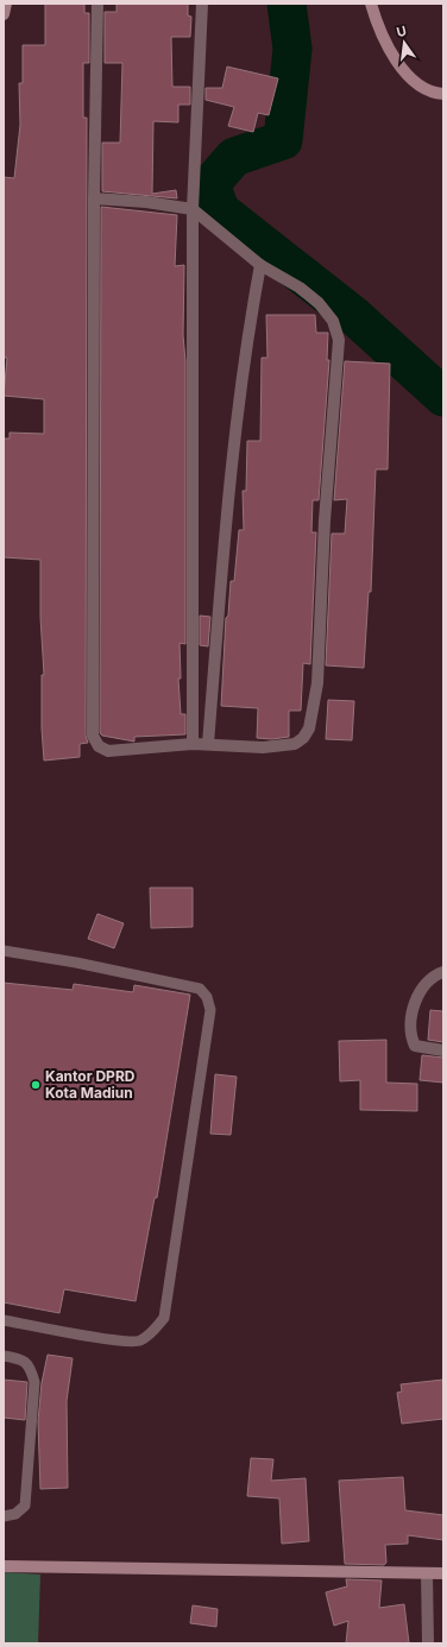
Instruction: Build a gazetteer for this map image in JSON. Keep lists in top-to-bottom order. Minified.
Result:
{"places":["Kantor DPRD Kota Madiun"],"north":"top"}
